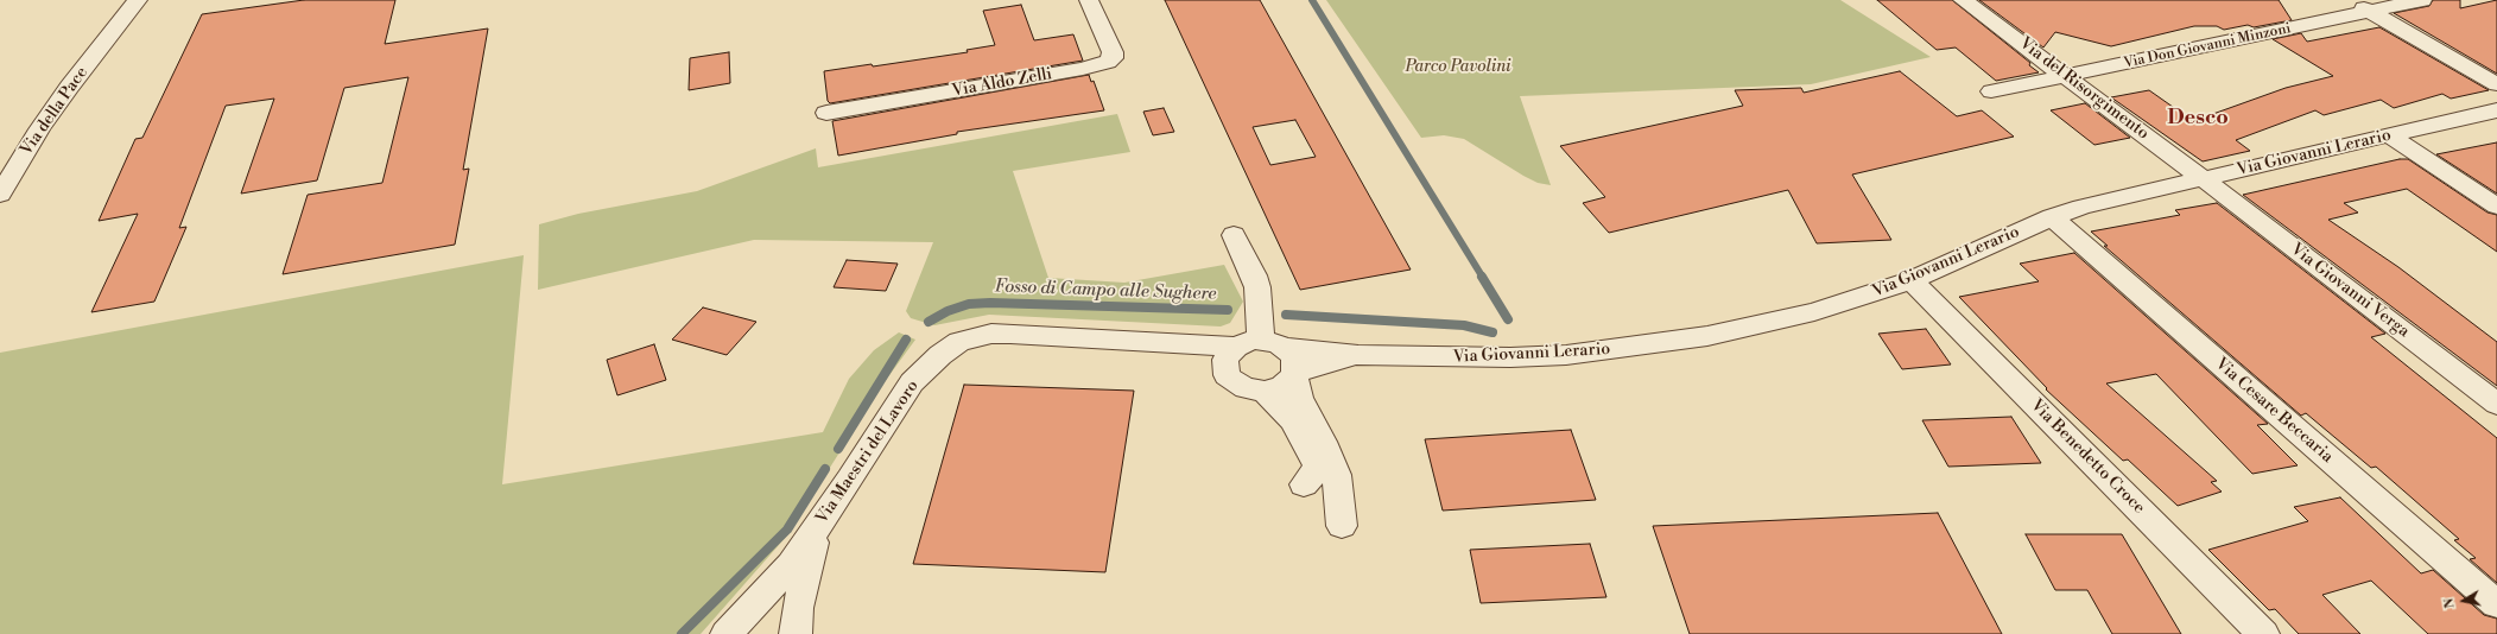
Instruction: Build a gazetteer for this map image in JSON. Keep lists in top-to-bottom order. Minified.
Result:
{"streets":{"street":["Via Don Giovanni Minzoni","Via Aldo Zelli","Via del Risorgimento","Via della Pace","Via Giovanni Lerario","Via Giovanni Verga","Via Cesare Beccaria","Via Maestri del Lavoro","Via Benedetto Croce"]},"crossings":[["Via Don Giovanni Minzoni","Via del Risorgimento"],["Via del Risorgimento","Via Giovanni Lerario"],["Via del Risorgimento","Via Giovanni Verga"],["Via Giovanni Lerario","Via Giovanni Verga"],["Via Giovanni Lerario","Via Cesare Beccaria"],["Via Giovanni Lerario","Via Maestri del Lavoro"],["Via Giovanni Lerario","Via Benedetto Croce"]],"districts":["Desco"],"water":["Fosso di Campo alle Sughere"],"parks":["Parco Pavolini"],"north":"left"}
